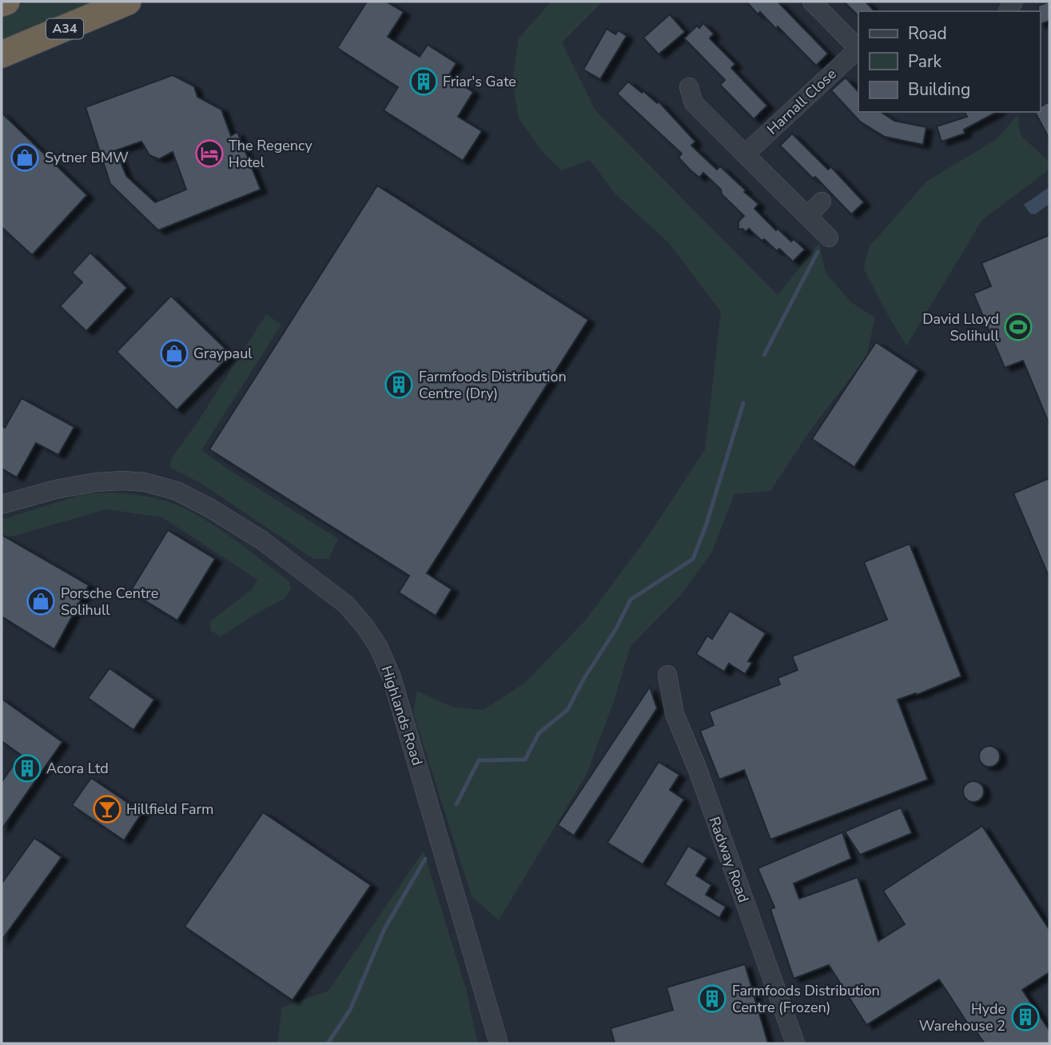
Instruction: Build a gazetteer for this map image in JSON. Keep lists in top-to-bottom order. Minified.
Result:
{"streets":{"highway":["A34"],"street":["Harnall Close","Highlands Road","Radway Road"]},"places":{"building":["Friar's Gate","Farmfoods Distribution Centre (Dry)","Acora Ltd","Farmfoods Distribution Centre (Frozen)","Hyde Warehouse 2"],"hotel":["The Regency Hotel"],"shop":["Sytner BMW","Graypaul","Porsche Centre Solihull"],"sports":["David Lloyd Solihull"],"bar":["Hillfield Farm"]},"legend":["Road","Park","Building"]}
